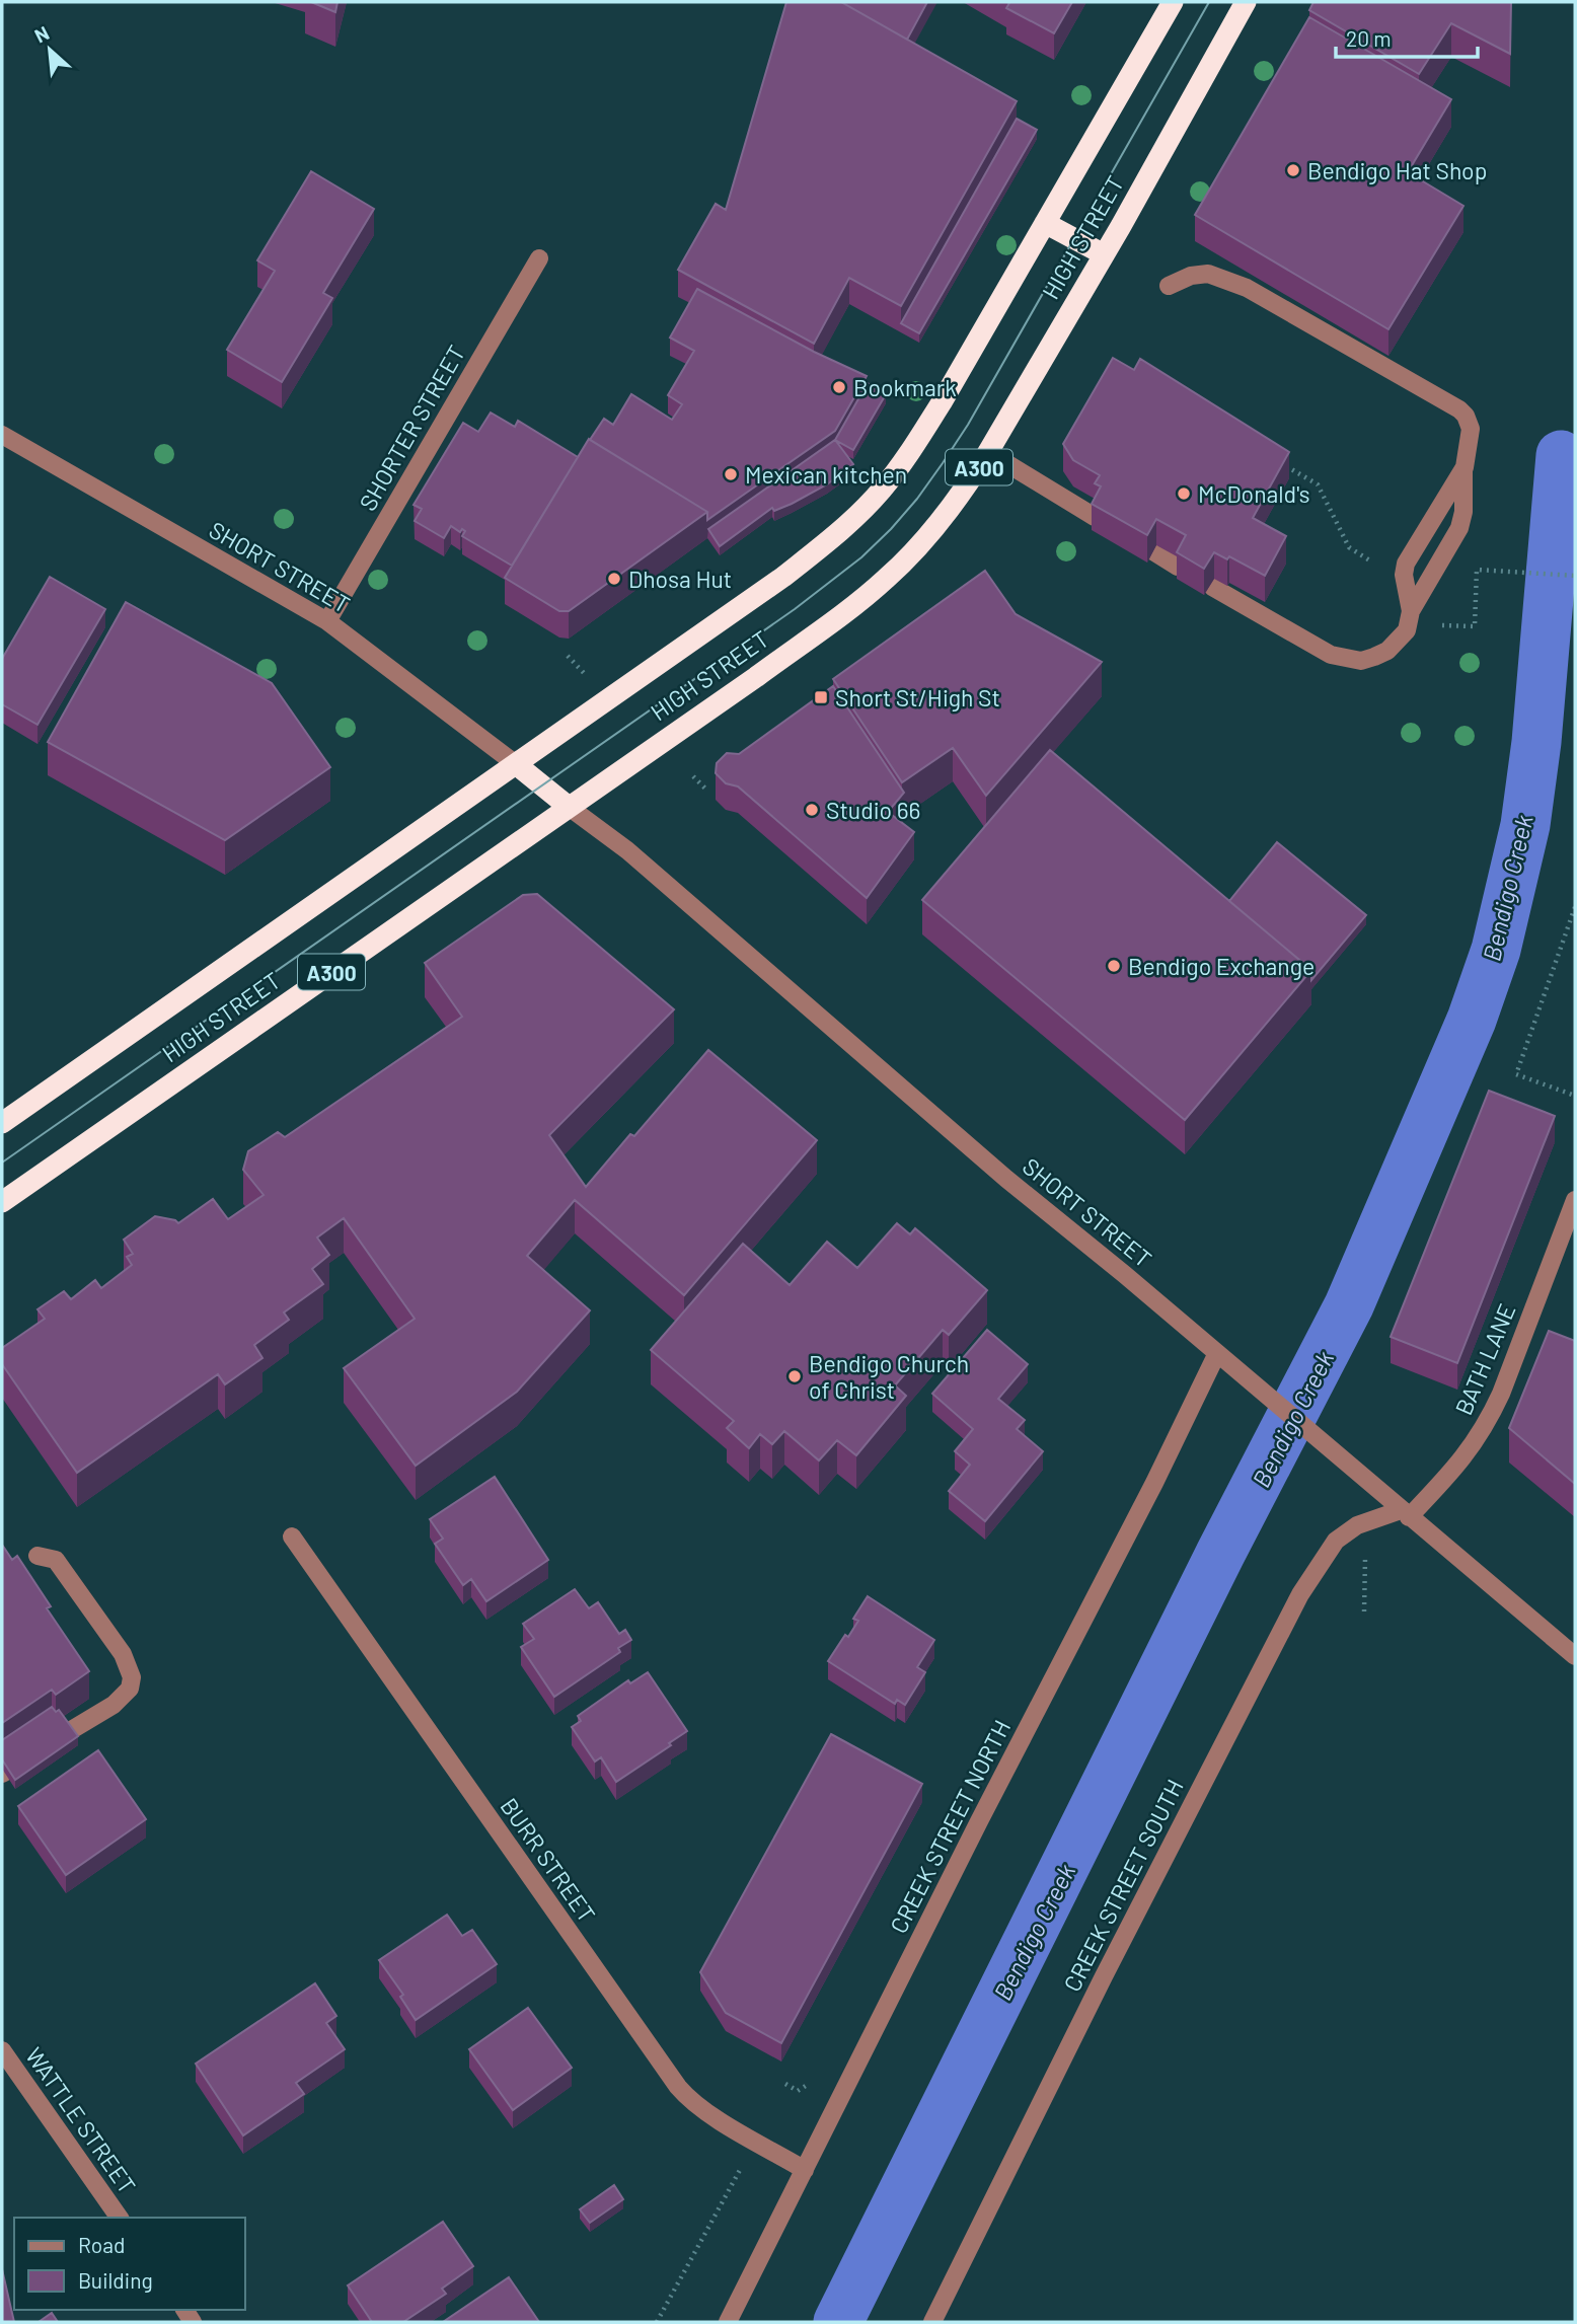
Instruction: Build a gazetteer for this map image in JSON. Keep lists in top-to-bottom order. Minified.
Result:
{"streets":{"highway":["HIGH STREET","A300"],"street":["SHORTER STREET","SHORT STREET","BATH LANE","CREEK STREET NORTH","BURR STREET","CREEK STREET SOUTH","WATTLE STREET"]},"crossings":[["HIGH STREET","SHORT STREET"],["SHORTER STREET","SHORT STREET"],["SHORT STREET","BATH LANE"],["SHORT STREET","CREEK STREET NORTH"],["SHORT STREET","CREEK STREET SOUTH"],["BATH LANE","CREEK STREET SOUTH"],["CREEK STREET NORTH","BURR STREET"]],"water":["Bendigo Creek"],"places":{"other":["Bendigo Hat Shop","Bookmark","Mexican kitchen","McDonald's","Dhosa Hut","Studio 66","Bendigo Exchange","Bendigo Church of Christ"],"transit":["Short St/High St"]},"legend":["Road","Building"],"scale_bar":"20 m","north":"top left"}
